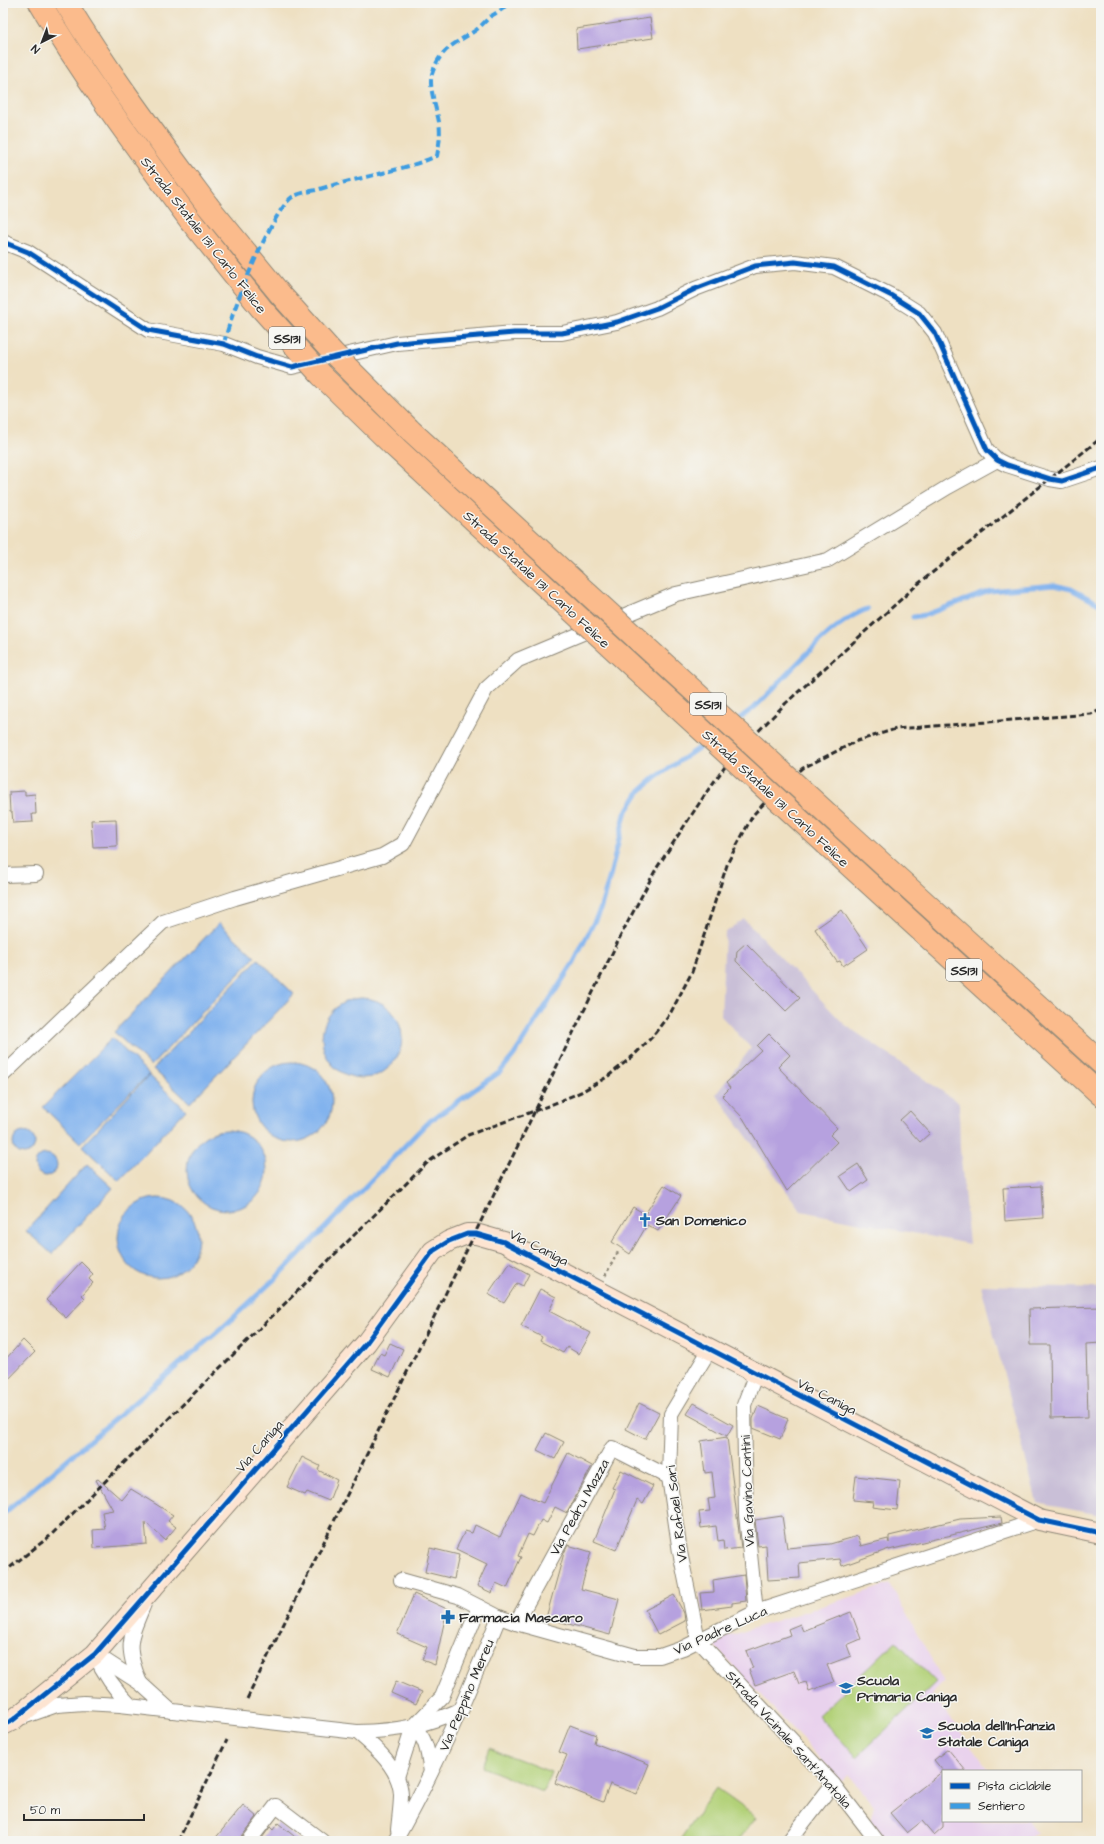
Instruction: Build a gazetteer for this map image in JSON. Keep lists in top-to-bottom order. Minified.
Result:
{"streets":{"highway":["Strada Statale 131 Carlo Felice","SS131"],"street":["Via Caniga","Via Gavino Contini","Via Pedru Mazza","Via Rafael Sari","Via Padre Luca","Via Peppino Mereu","Strada Vicinale Sant'Anatolia"]},"crossings":[["Via Caniga","Via Gavino Contini"],["Via Caniga","Via Rafael Sari"],["Via Caniga","Via Padre Luca"],["Via Gavino Contini","Via Padre Luca"],["Via Pedru Mazza","Via Rafael Sari"],["Via Pedru Mazza","Via Padre Luca"],["Via Rafael Sari","Via Padre Luca"],["Via Rafael Sari","Strada Vicinale Sant'Anatolia"],["Via Padre Luca","Via Peppino Mereu"],["Via Padre Luca","Strada Vicinale Sant'Anatolia"]],"places":{"church":["San Domenico"],"pharmacy":["Farmacia Mascaro"],"school or university":["Scuola Primaria Caniga","Scuola dell'Infanzia Statale Caniga"]},"legend":["Pista ciclabile","Sentiero"],"scale_bar":"50 m","north":"bottom left"}
